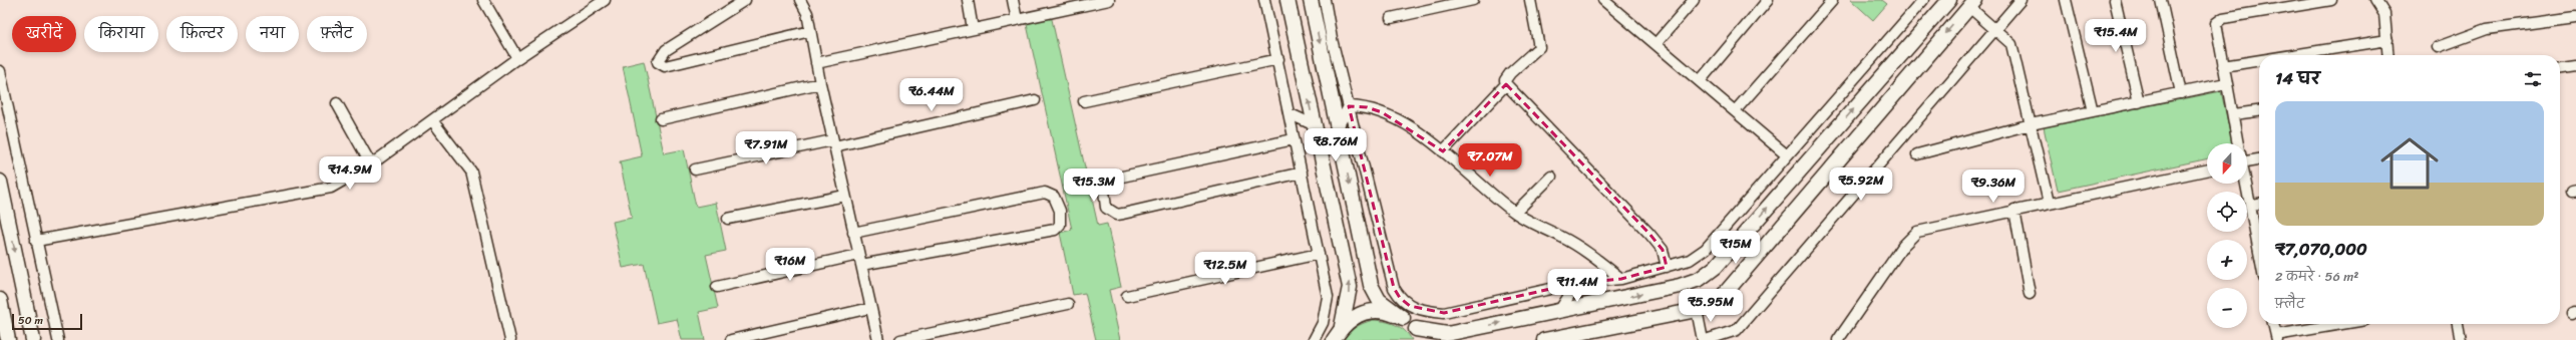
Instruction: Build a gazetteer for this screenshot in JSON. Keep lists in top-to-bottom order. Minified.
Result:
{"scale_bar":"50 m","north":"bottom","page":{"chip":["खरीदें","किराया","फ़िल्टर","नया","फ़्लैट"],"price":["₹15.4M","₹6.44M","₹8.76M","₹7.91M","₹7.07M","₹14.9M","₹5.92M","₹15.3M","₹9.36M","₹15M","₹16M","₹12.5M","₹11.4M","₹5.95M"],"heading":"14 घर","list":[{"name":"₹7,070,000","note":"2 कमरे · 56 m² · फ़्लैट"}],"map_buttons":["+","−"],"scale":"50 m"}}
